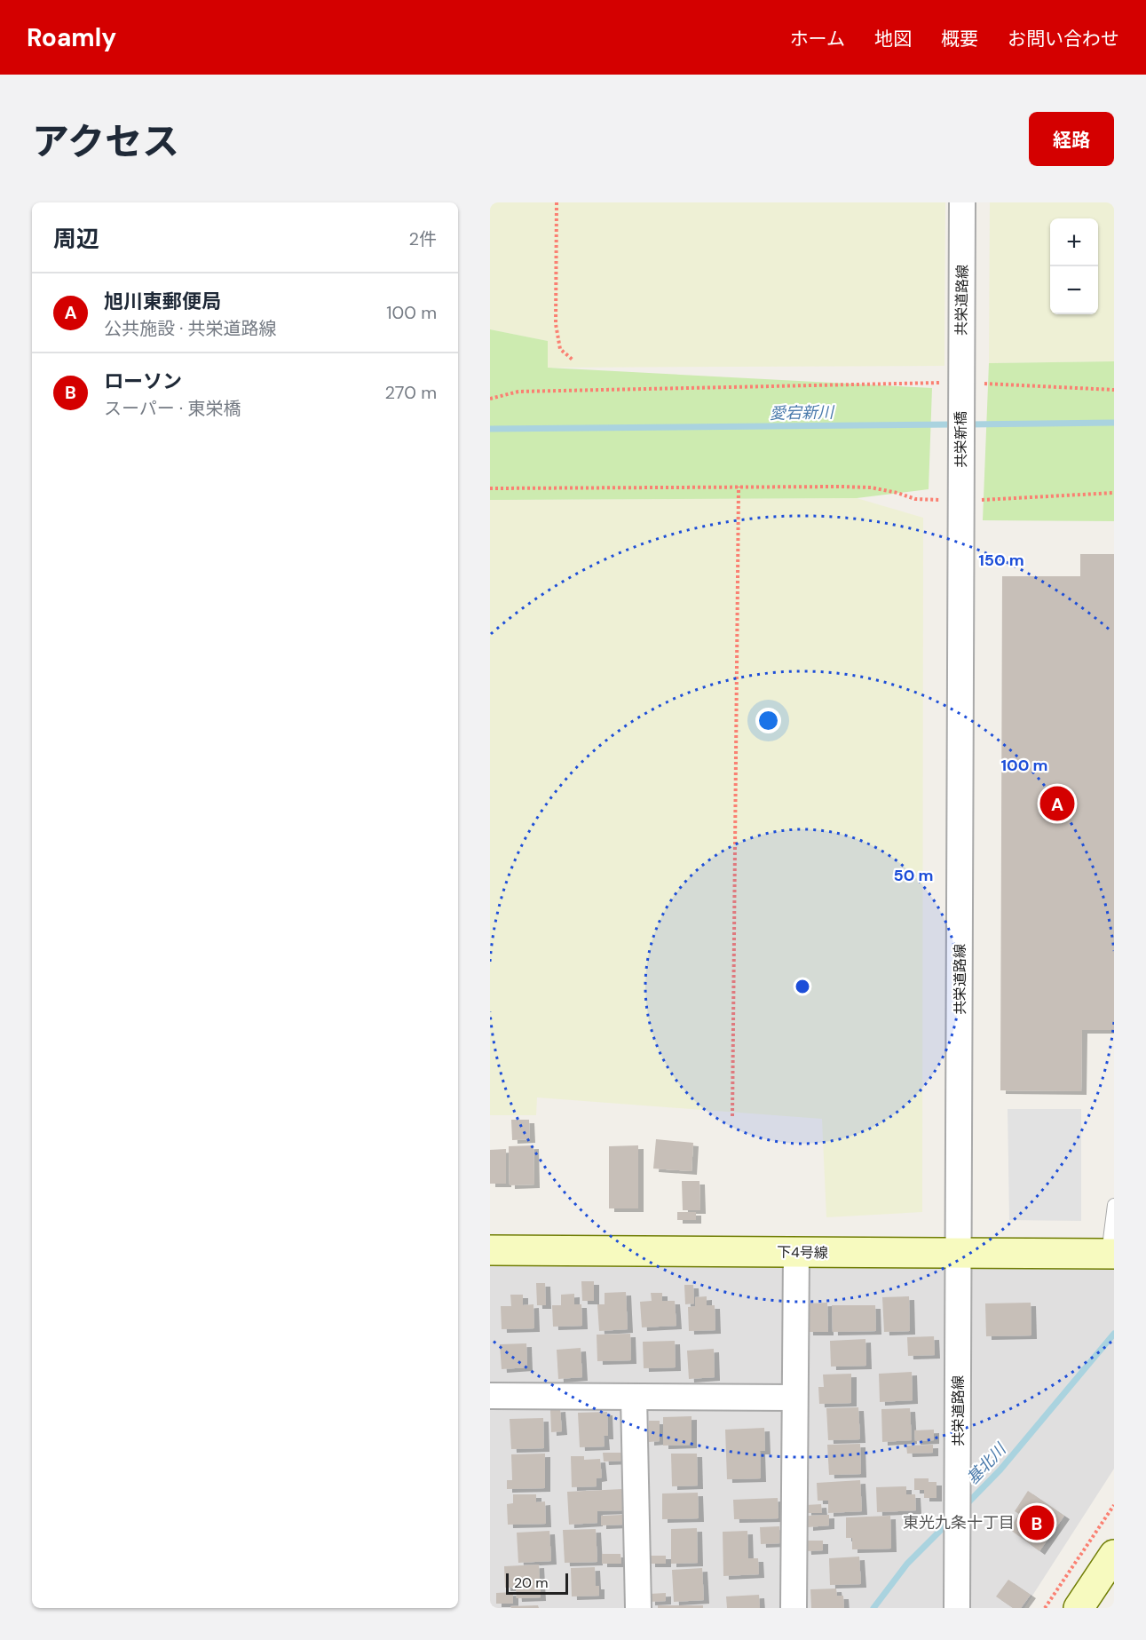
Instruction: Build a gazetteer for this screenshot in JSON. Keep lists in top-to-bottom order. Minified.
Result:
{"streets":{"street":["共栄道路線","共栄新橋","下4号線"]},"crossings":[["共栄道路線","共栄新橋"],["共栄道路線","下4号線"]],"districts":["東光九条十丁目"],"water":["愛宕新川","基北川"],"scale_bar":"20 m","page":{"header":"Roamly","nav":["ホーム","地図","概要","お問い合わせ"],"title":"アクセス","buttons":"経路","heading":["周辺","2件"],"map_buttons":["+","−"],"list":[{"mark":"A","name":"旭川東郵便局","note":"公共施設 · 共栄道路線","value":"100 m"},{"mark":"B","name":"ローソン","note":"スーパー · 東栄橋","value":"270 m"}],"pins":["A","B"],"scale":"20 m"},"rings":["150 m","100 m","50 m"]}
